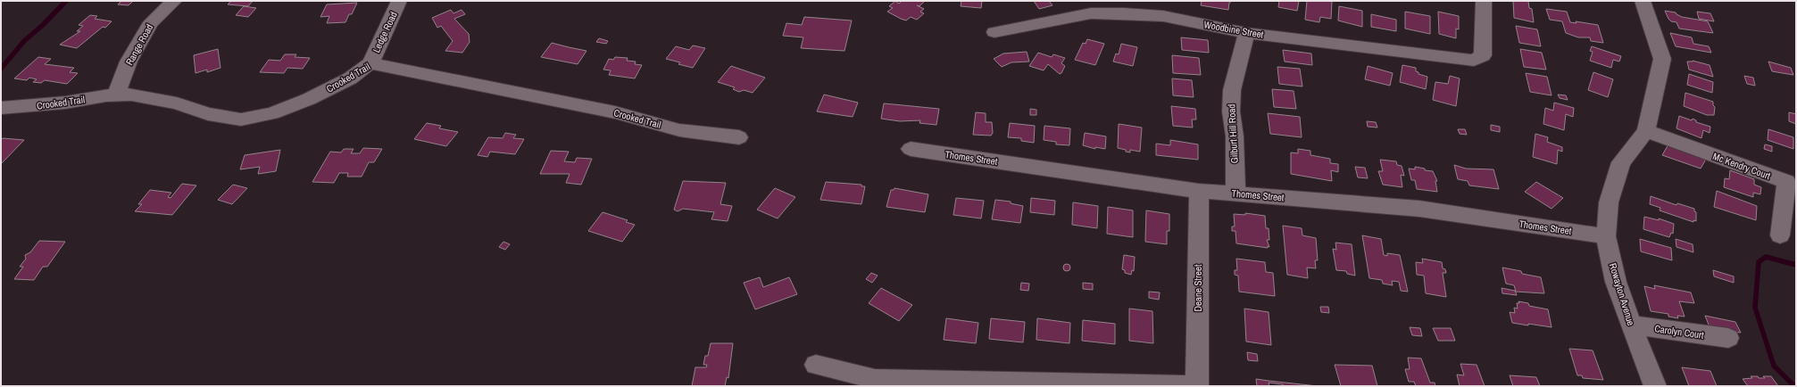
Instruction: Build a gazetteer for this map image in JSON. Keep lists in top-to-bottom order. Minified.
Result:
{"streets":{"street":["Woodbine Street","Ledge Road","Range Road","Crooked Trail","Gilburt Hill Road","Thomes Street","Mc Kendry Court","Deane Street","Rowayton Avenue","Carolyn Court"]},"crossings":[["Woodbine Street","Gilburt Hill Road"],["Ledge Road","Crooked Trail"],["Range Road","Crooked Trail"],["Gilburt Hill Road","Thomes Street"],["Thomes Street","Deane Street"],["Thomes Street","Rowayton Avenue"],["Mc Kendry Court","Rowayton Avenue"],["Rowayton Avenue","Carolyn Court"]]}
